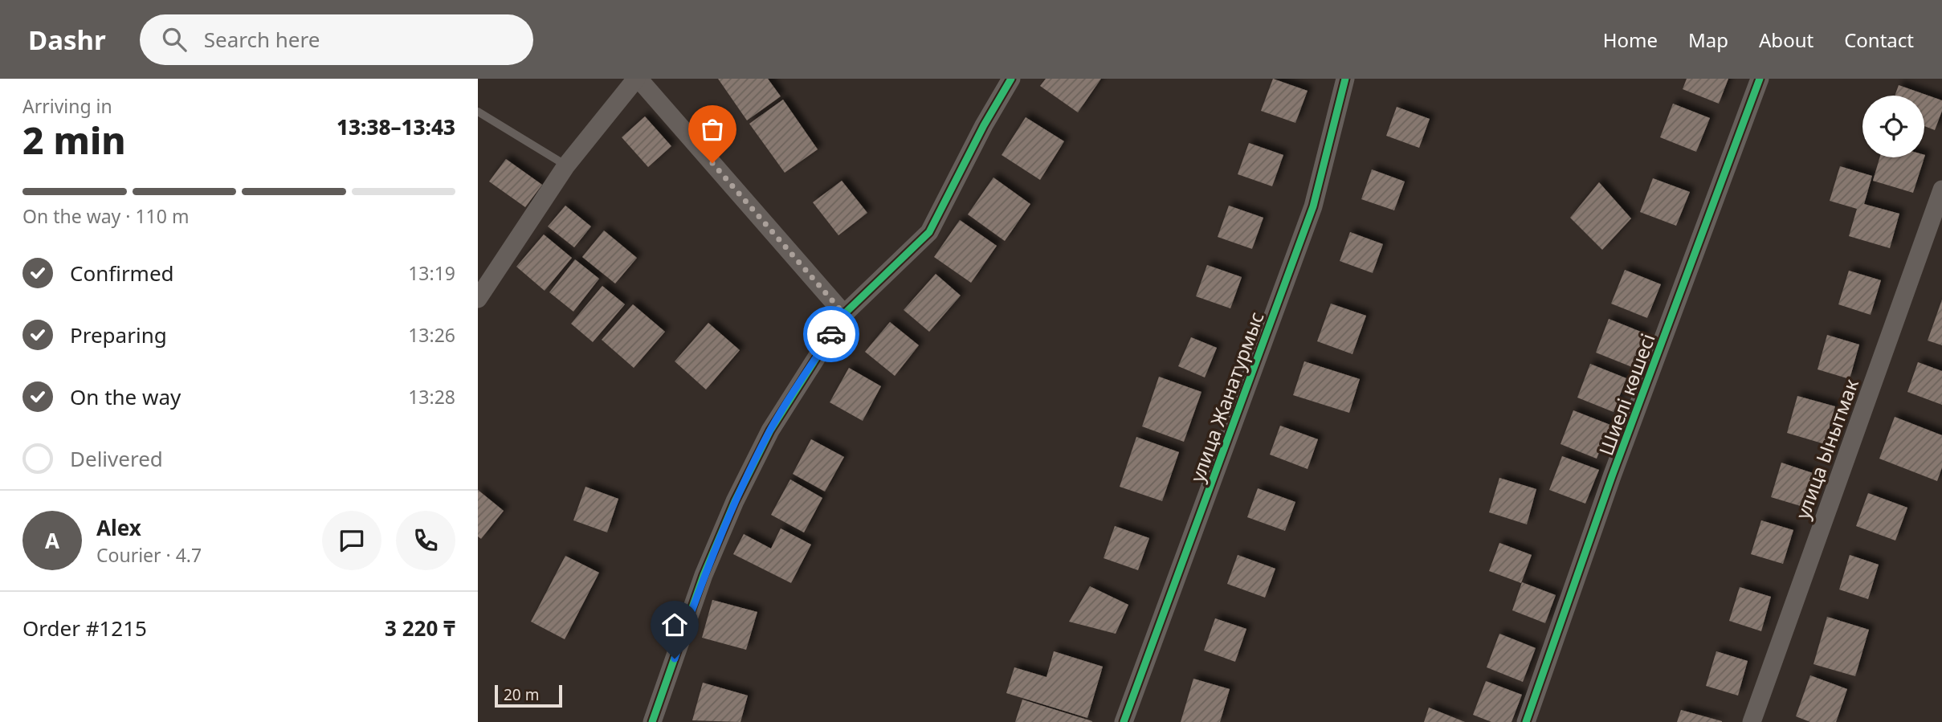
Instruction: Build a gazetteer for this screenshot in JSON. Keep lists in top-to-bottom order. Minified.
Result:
{"streets":{"street":["Шиелі көшесі","улица Жанатурмыс","улица Ынытмак"]},"scale_bar":"20 m","page":{"header":"Dashr","search":"Search here","nav":["Home","Map","About","Contact"],"heading":["2 min","Arriving in","13:38–13:43"],"panel":["Alex","Courier · 4.7","Order #1215","3 220 ₸"],"bar":"On the way · 110 m","list":[["Confirmed","13:19"],["Preparing","13:26"],["On the way","13:28"],"Delivered"],"round":"A","scale":"20 m"}}
